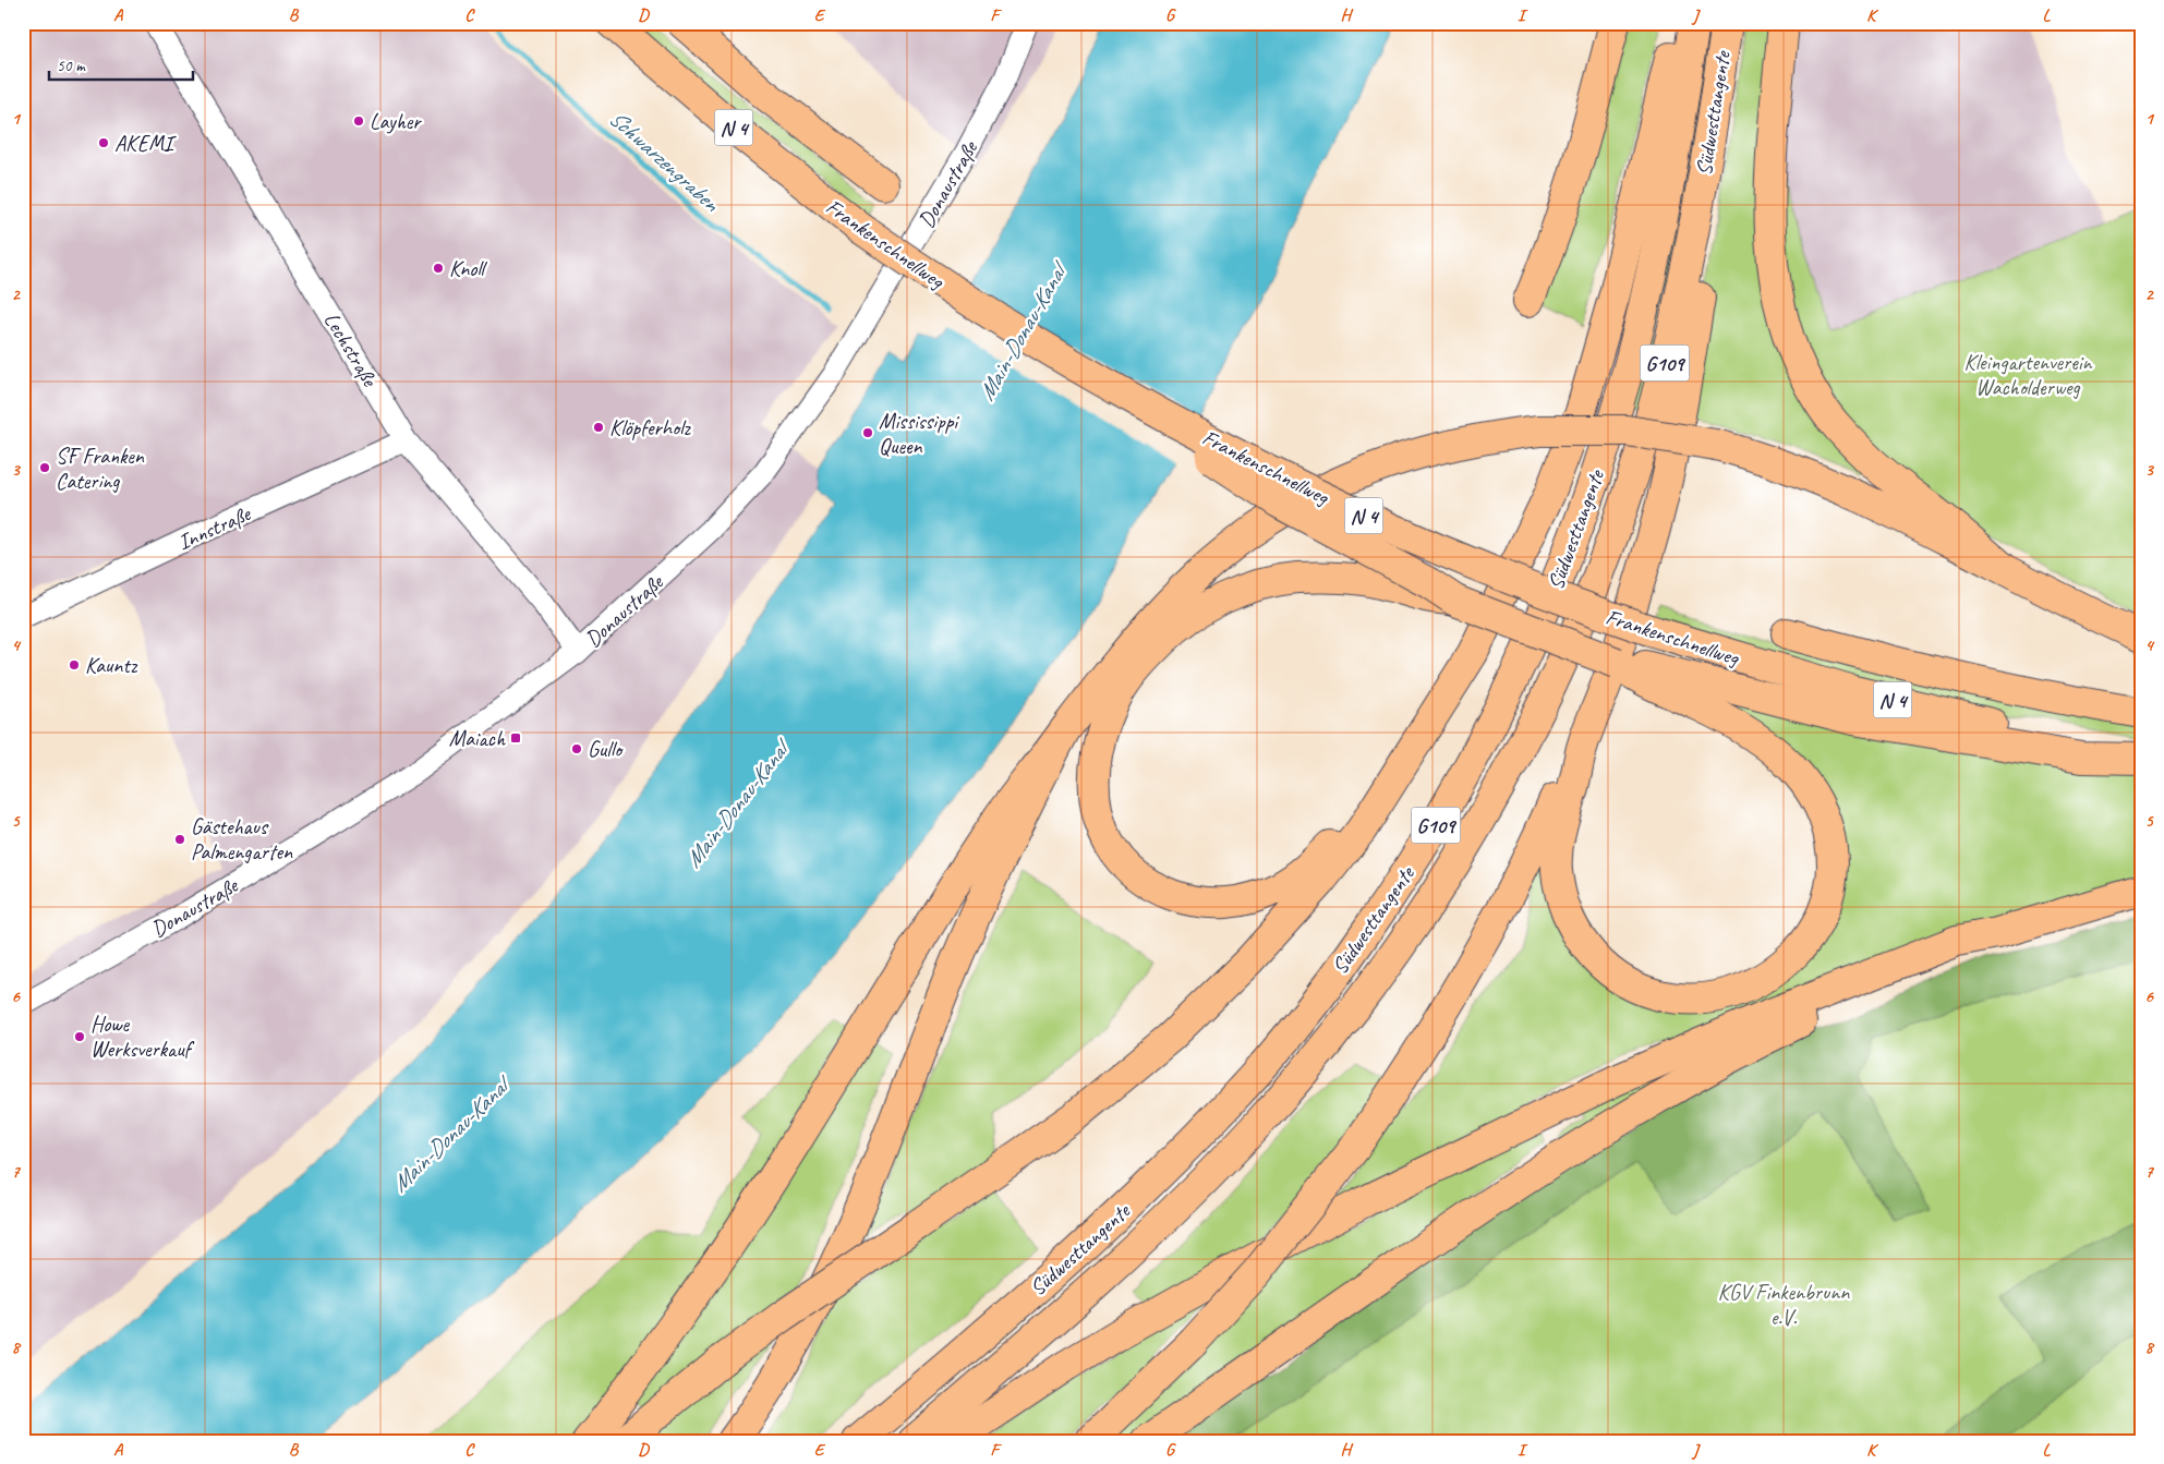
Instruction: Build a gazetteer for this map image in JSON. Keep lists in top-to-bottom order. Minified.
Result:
{"streets":{"highway":["Südwesttangente","N 4","Frankenschnellweg","G109"],"street":["Donaustraße","Lechstraße","Innstraße"]},"crossings":[["Donaustraße","Lechstraße"],["Lechstraße","Innstraße"]],"water":["Schwarzengraben","Main-Donau-Kanal"],"parks":["Kleingartenverein Wacholderweg","KGV Finkenbrunn e.V."],"places":{"other":["Layher","AKEMI","Knoll","Klöpferholz","Mississippi Queen","SF Franken Catering","Kauntz","Gullo","Gästehaus Palmengarten","Howe Werksverkauf"],"transit":["Maiach"]},"scale_bar":"50 m","grid":{"columns":["A","B","C","D","E","F","G","H","I","J","K","L"],"rows":["1","2","3","4","5","6","7","8"]}}
